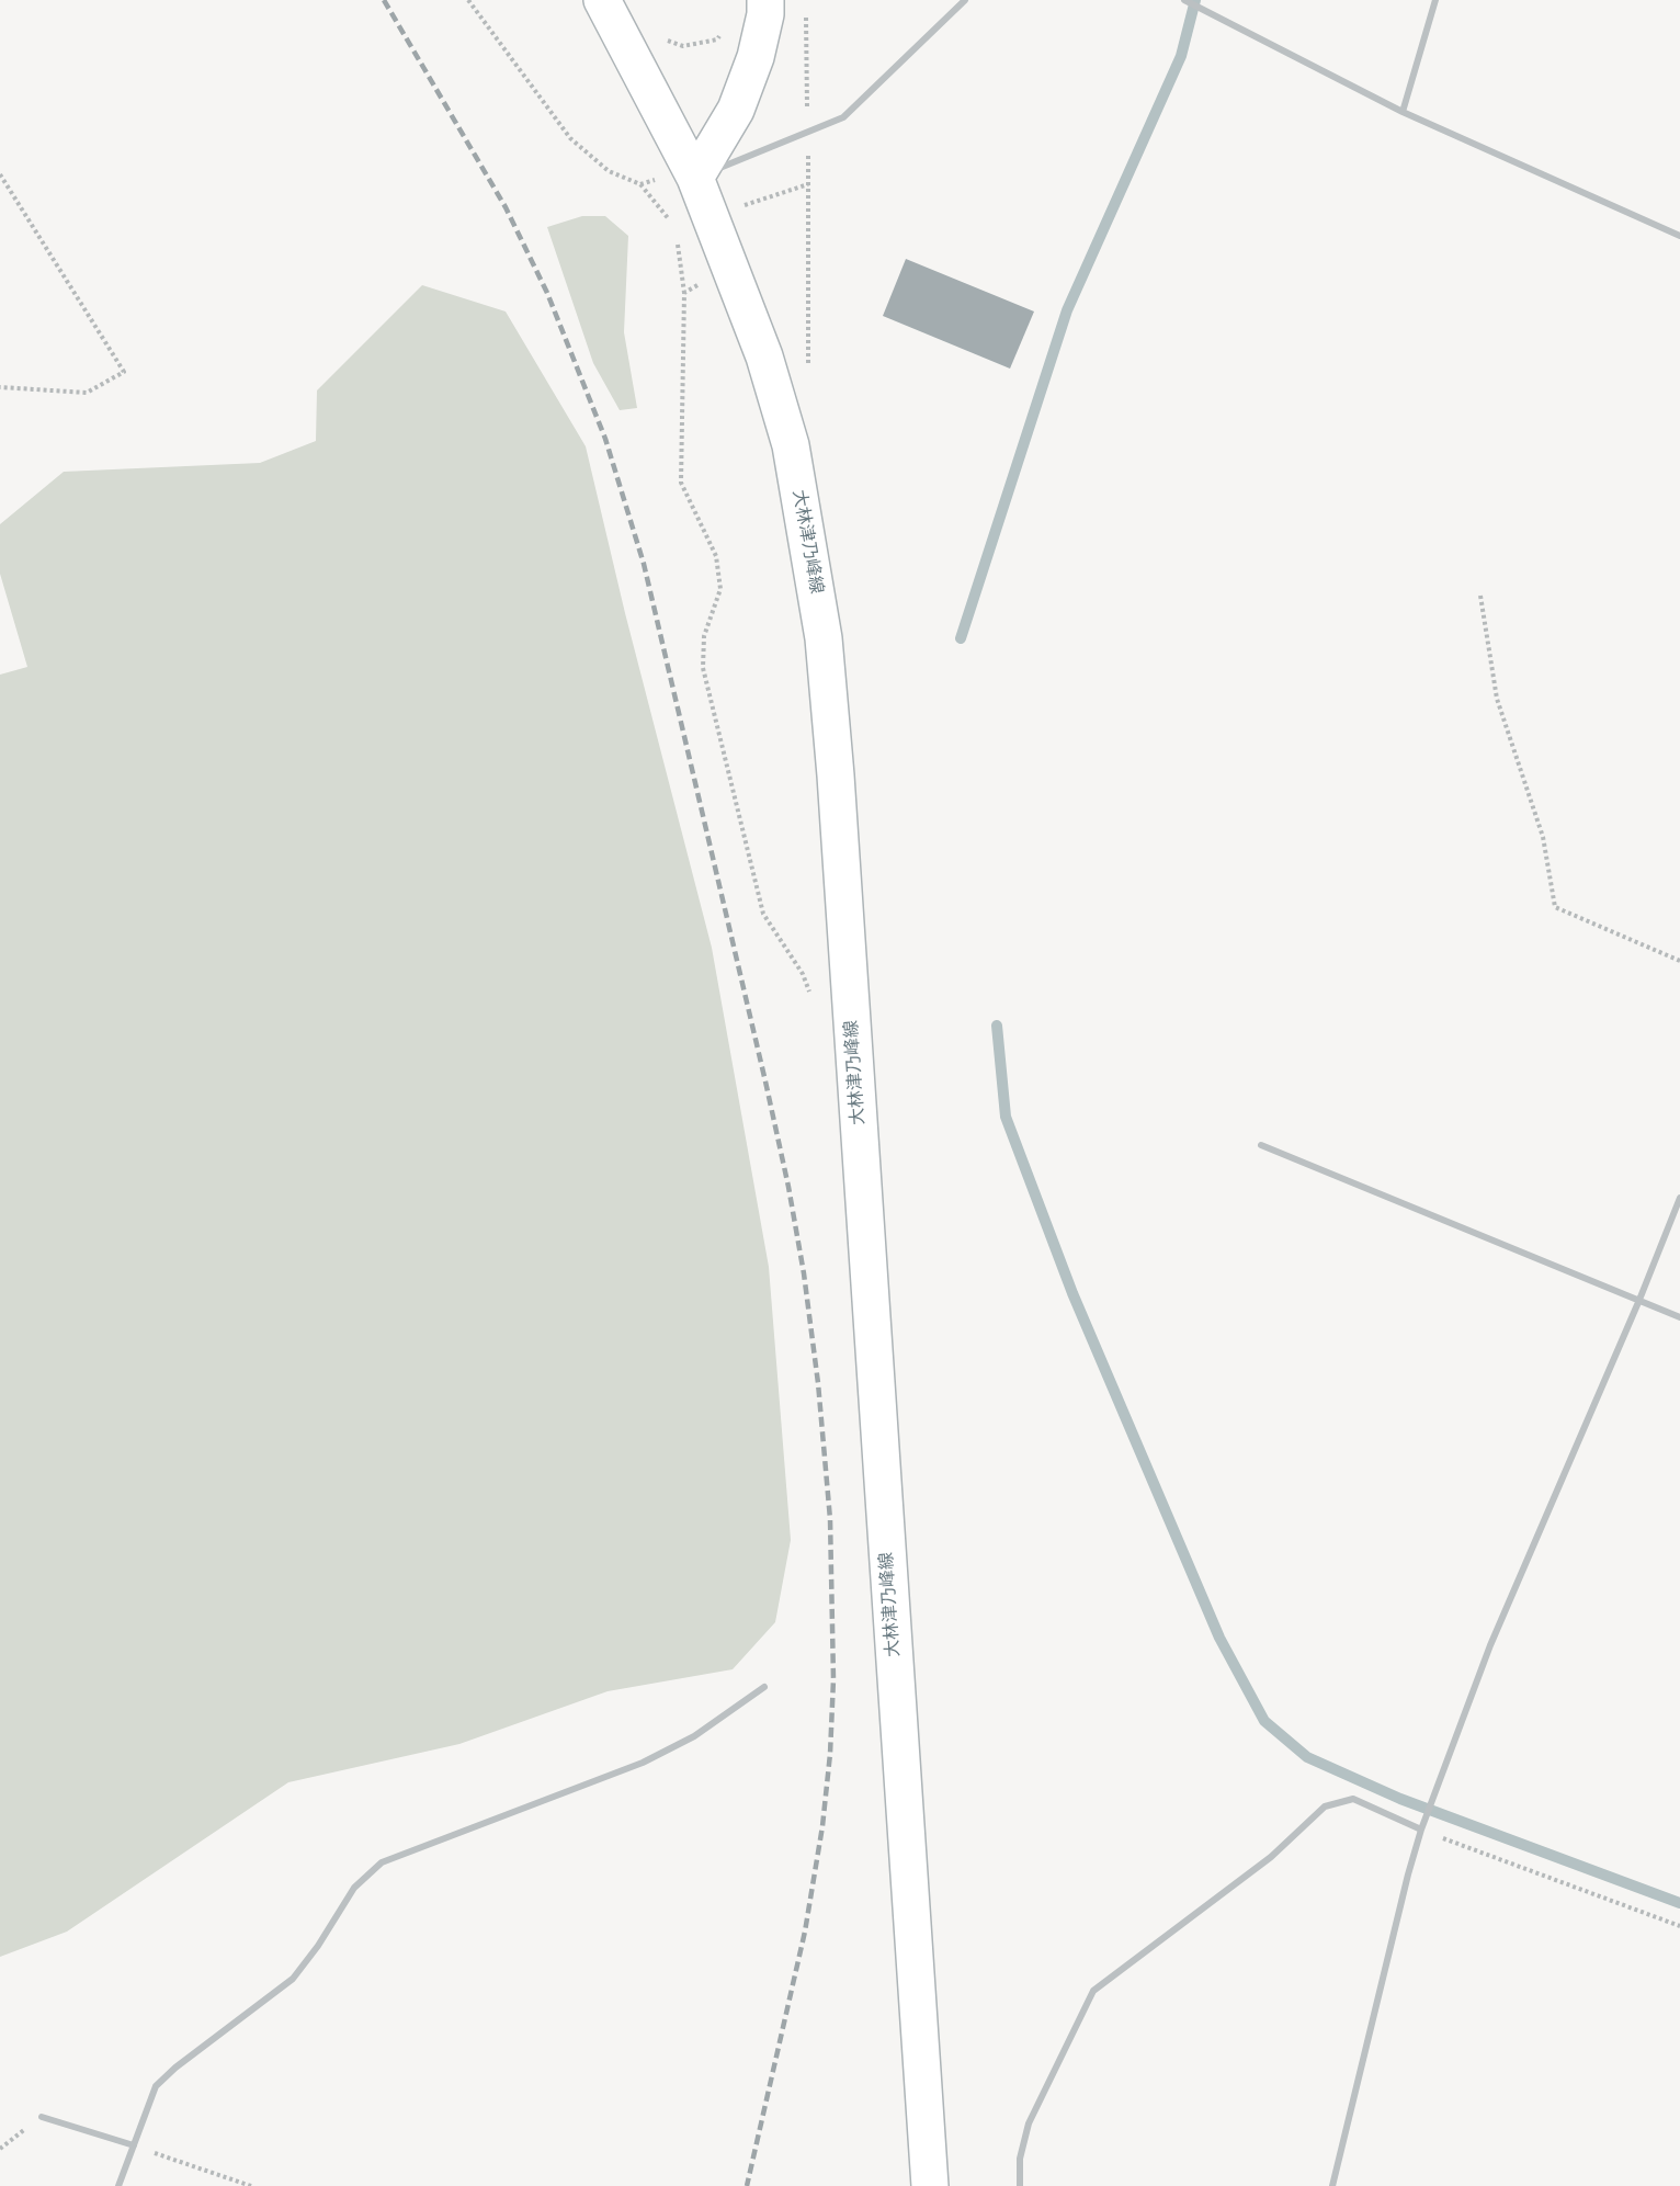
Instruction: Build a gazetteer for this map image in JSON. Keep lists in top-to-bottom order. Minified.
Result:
{"streets":{"main road":["大林津乃峰線"]}}
